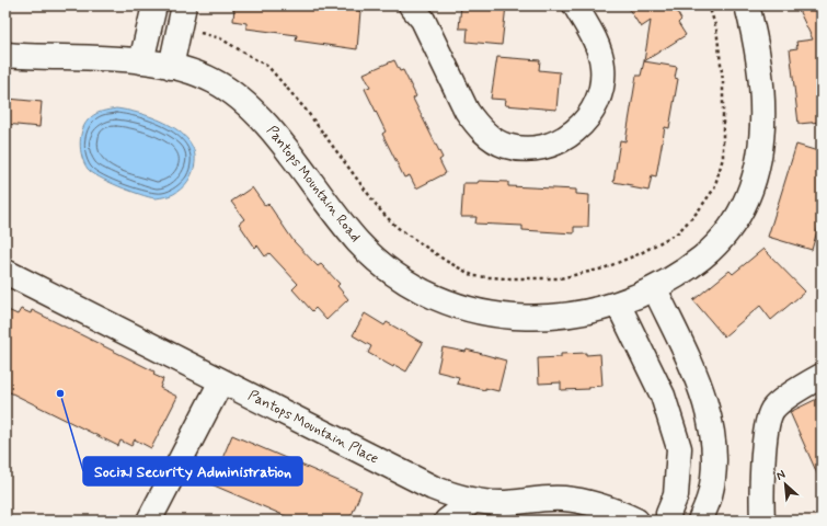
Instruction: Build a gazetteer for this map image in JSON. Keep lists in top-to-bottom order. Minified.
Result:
{"streets":{"street":["Pantops Mountain Road","Pantops Mountain Place"]},"places":["Social Security Administration"],"north":"top left"}
